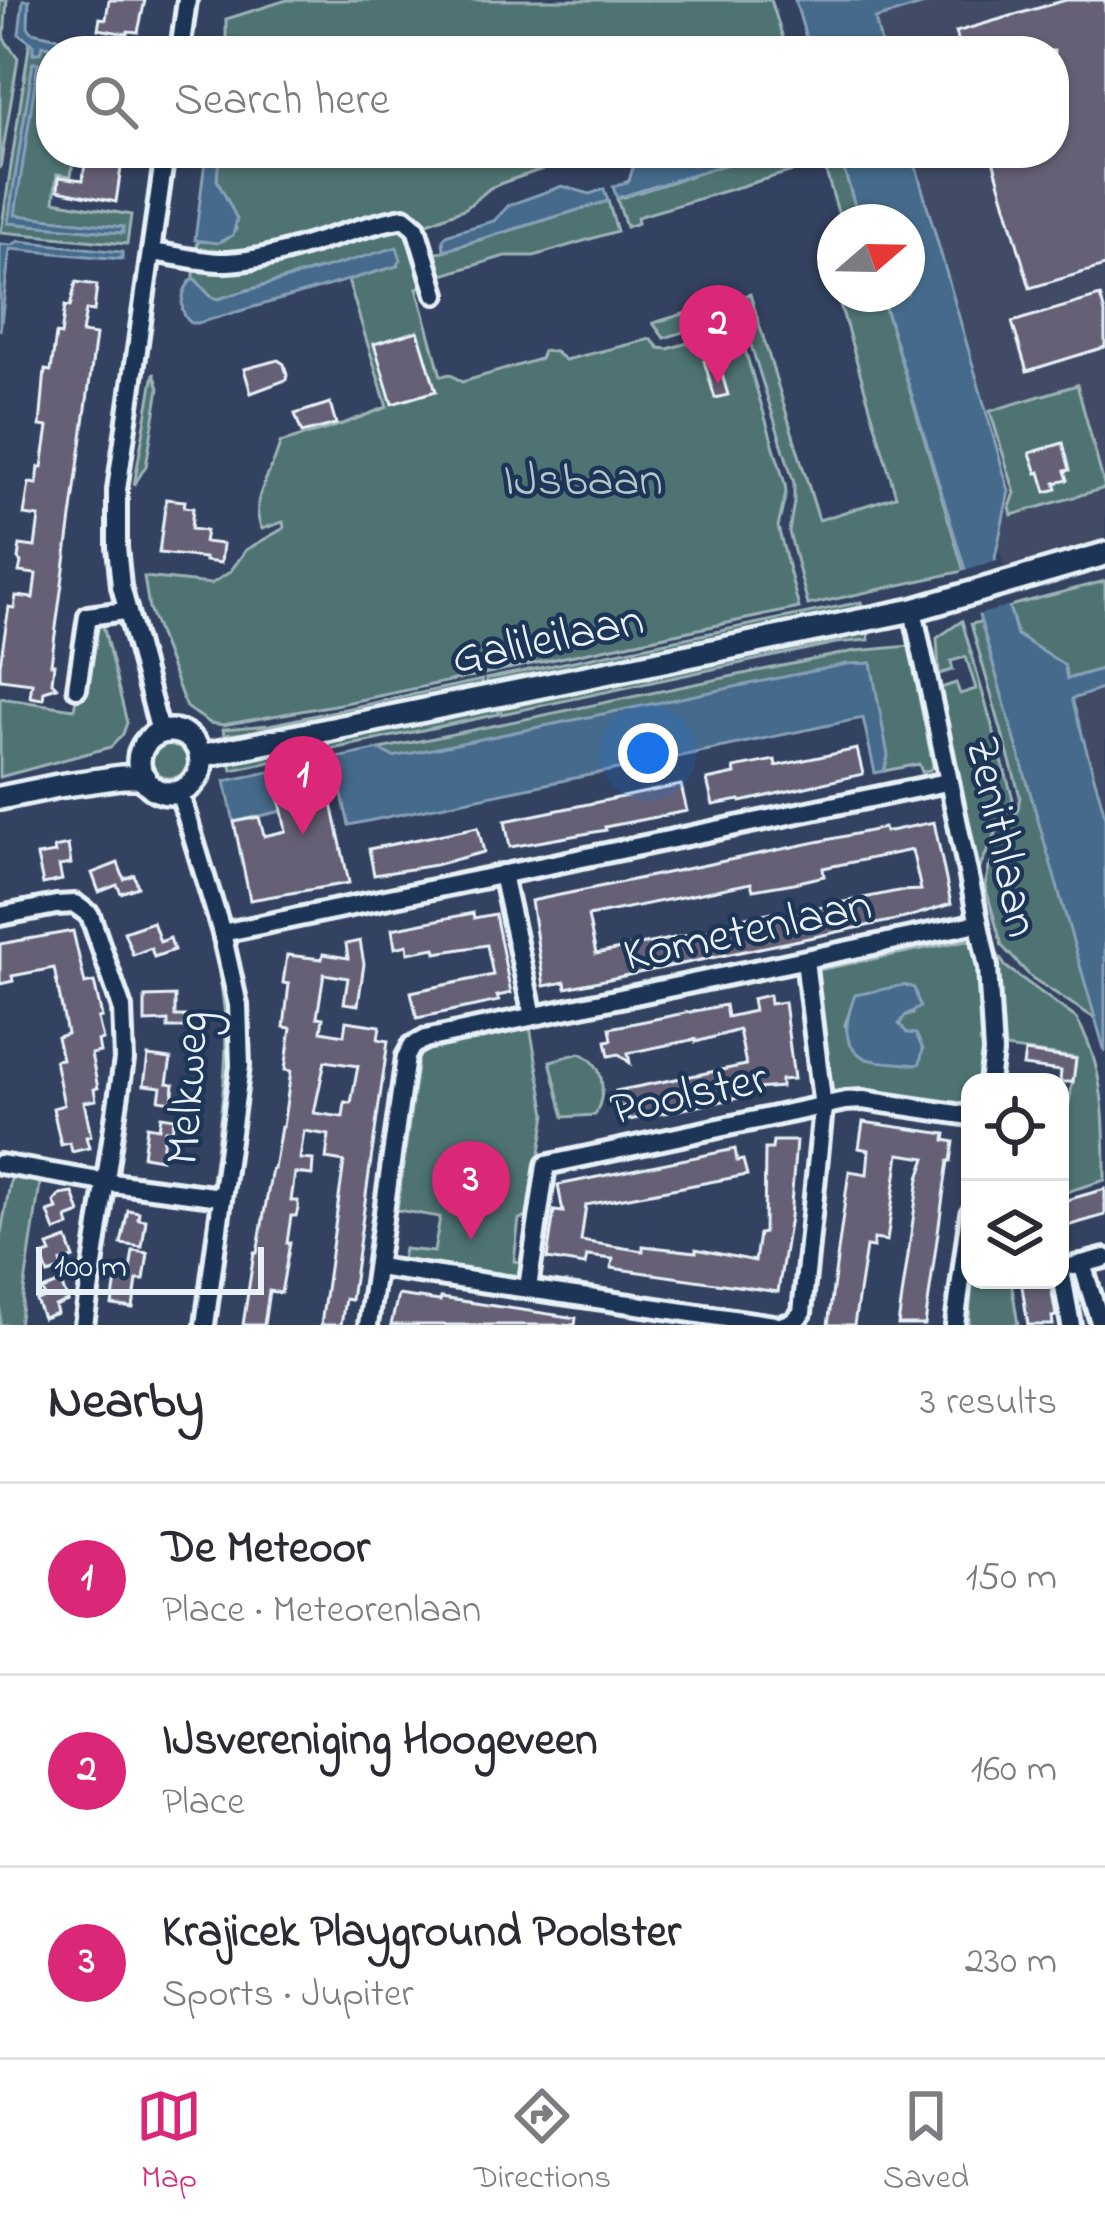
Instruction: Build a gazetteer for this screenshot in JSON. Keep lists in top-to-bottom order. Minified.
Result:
{"streets":{"main road":["Galileilaan"],"street":["Zenithlaan","Kometenlaan","Melkweg","Poolster"]},"crossings":[["Galileilaan","Zenithlaan"],["Galileilaan","Melkweg"],["Zenithlaan","Kometenlaan"]],"parks":["IJsbaan"],"scale_bar":"100 m","north":"right","page":{"search":"Search here","pins":["2","1","3"],"scale":"100 m","heading":["Nearby","3 results"],"list":[{"mark":"1","name":"De Meteoor","note":"Place · Meteorenlaan","value":"150 m"},{"mark":"2","name":"IJsvereniging Hoogeveen","note":"Place","value":"160 m"},{"mark":"3","name":"Krajicek Playground Poolster","note":"Sports · Jupiter","value":"230 m"}],"nav":["Map","Directions","Saved"]}}
